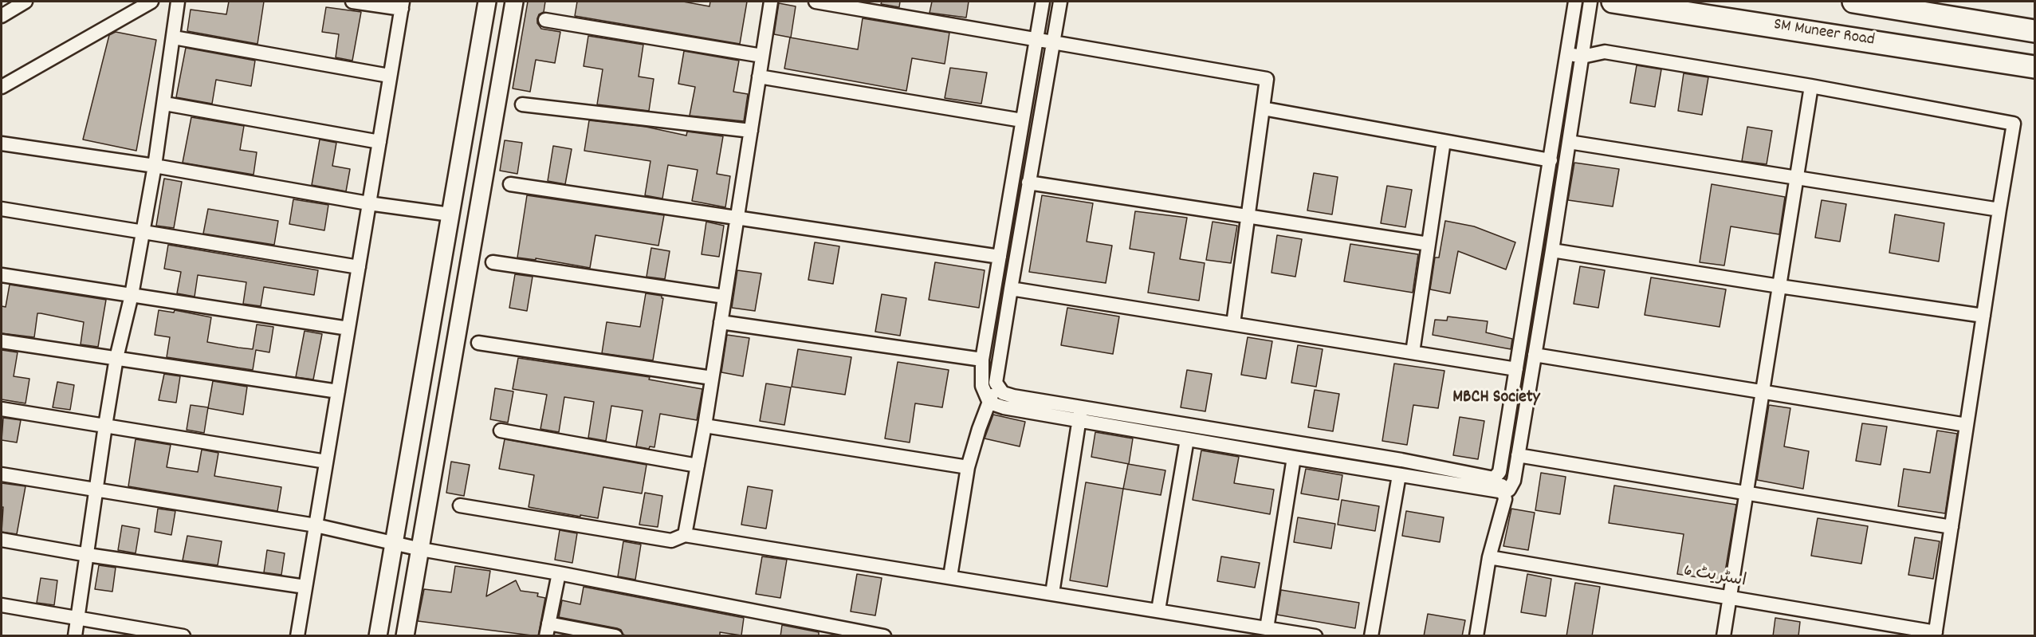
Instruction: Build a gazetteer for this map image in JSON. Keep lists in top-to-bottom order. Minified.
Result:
{"streets":{"main road":["SM Muneer Road"],"street":["اسٹریٹ 6"]},"districts":["MBCH Society"]}
